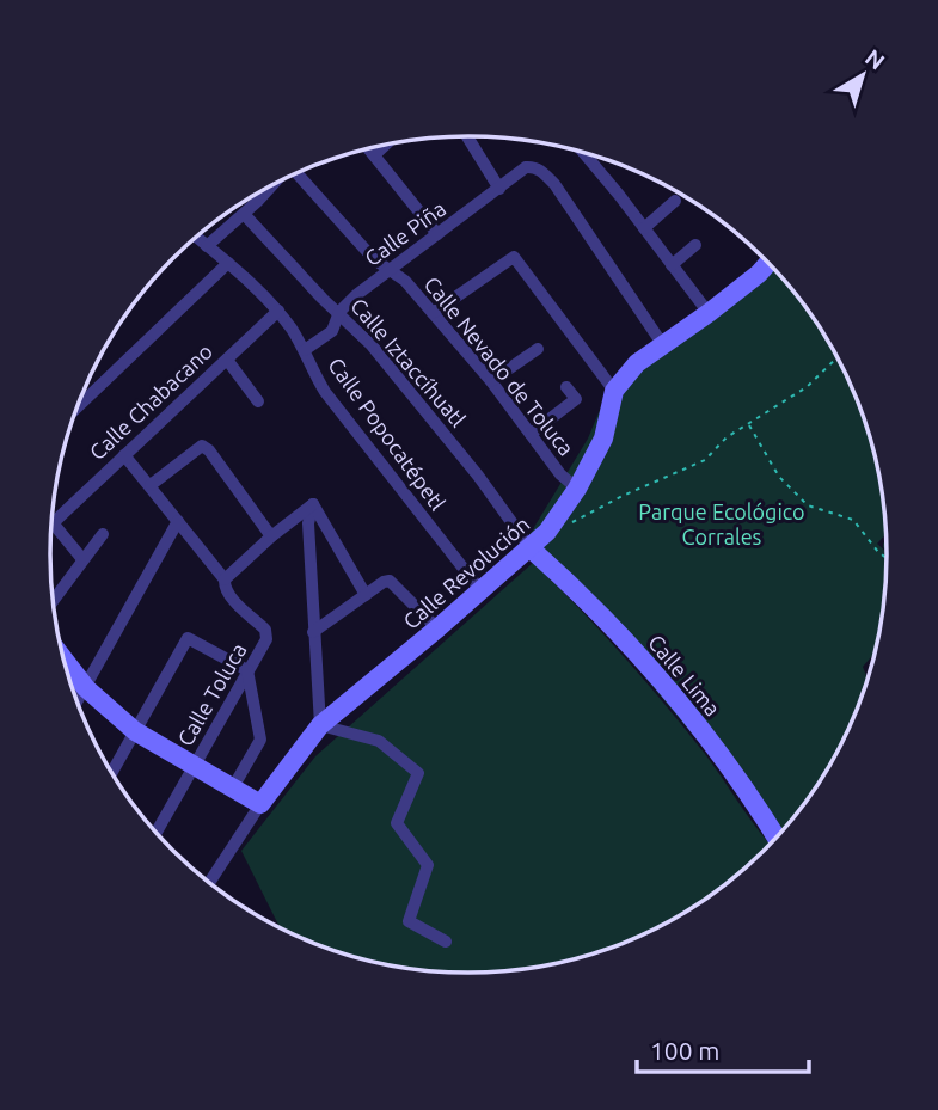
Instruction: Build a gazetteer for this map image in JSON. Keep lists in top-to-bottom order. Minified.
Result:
{"streets":{"street":["Calle Piña","Calle Iztaccíhuatl","Calle Nevado de Toluca","Calle Chabacano","Calle Popocatépetl","Calle Revolución","Calle Lima","Calle Toluca"]},"crossings":[["Calle Piña","Calle Iztaccíhuatl"],["Calle Piña","Calle Nevado de Toluca"],["Calle Piña","Calle Popocatépetl"],["Calle Iztaccíhuatl","Calle Revolución"],["Calle Iztaccíhuatl","Calle Lima"],["Calle Nevado de Toluca","Calle Revolución"],["Calle Chabacano","Calle Popocatépetl"],["Calle Chabacano","Calle Toluca"],["Calle Popocatépetl","Calle Revolución"],["Calle Revolución","Calle Lima"]],"parks":["Parque Ecológico Corrales"],"scale_bar":"100 m","north":"top right"}
